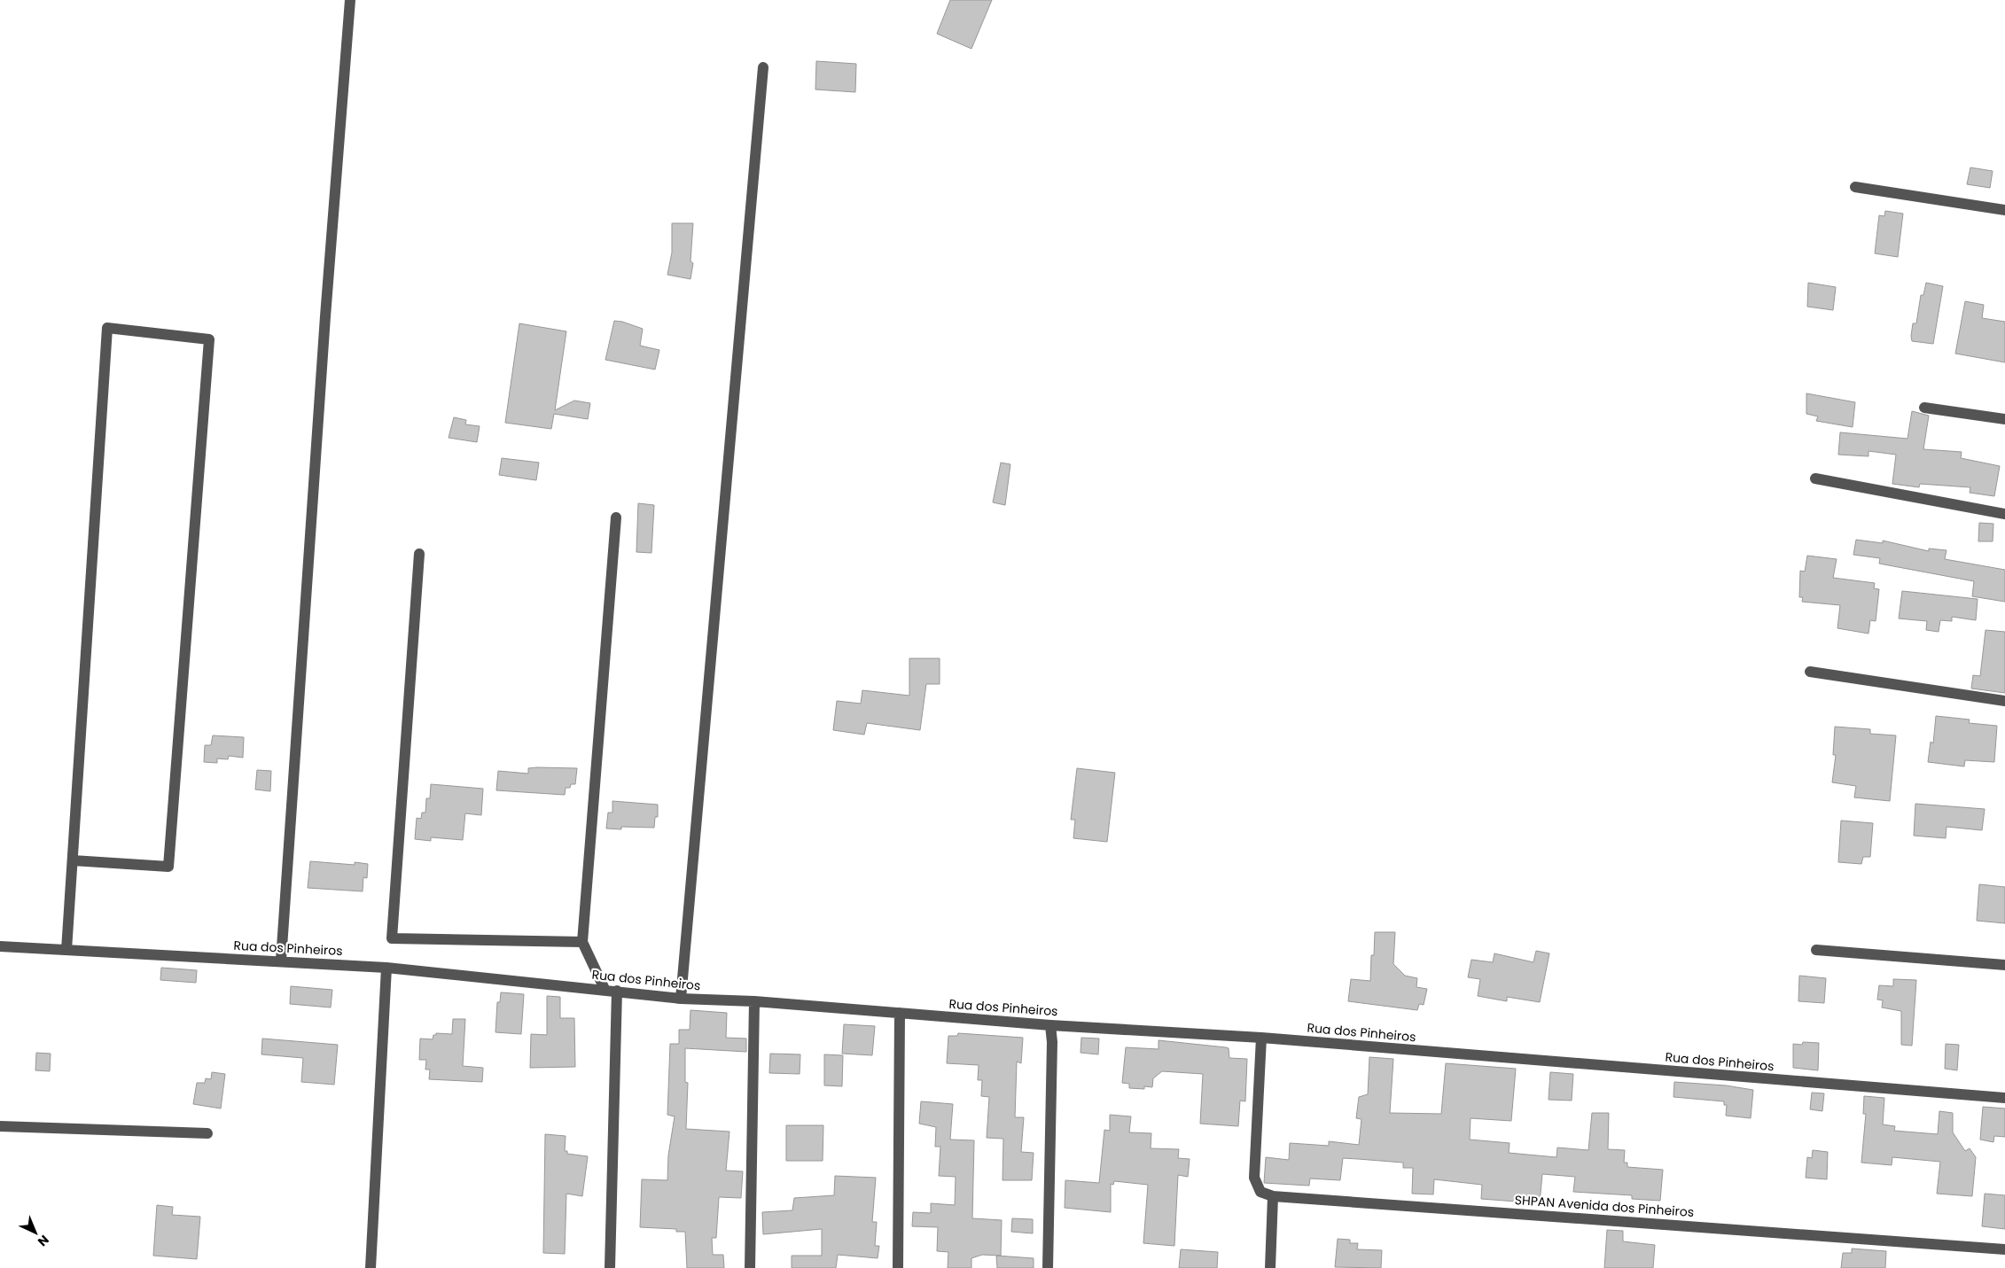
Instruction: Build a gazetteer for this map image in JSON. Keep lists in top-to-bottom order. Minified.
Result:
{"streets":{"street":["Rua dos Pinheiros","SHPAN Avenida dos Pinheiros"]},"north":"bottom right"}
